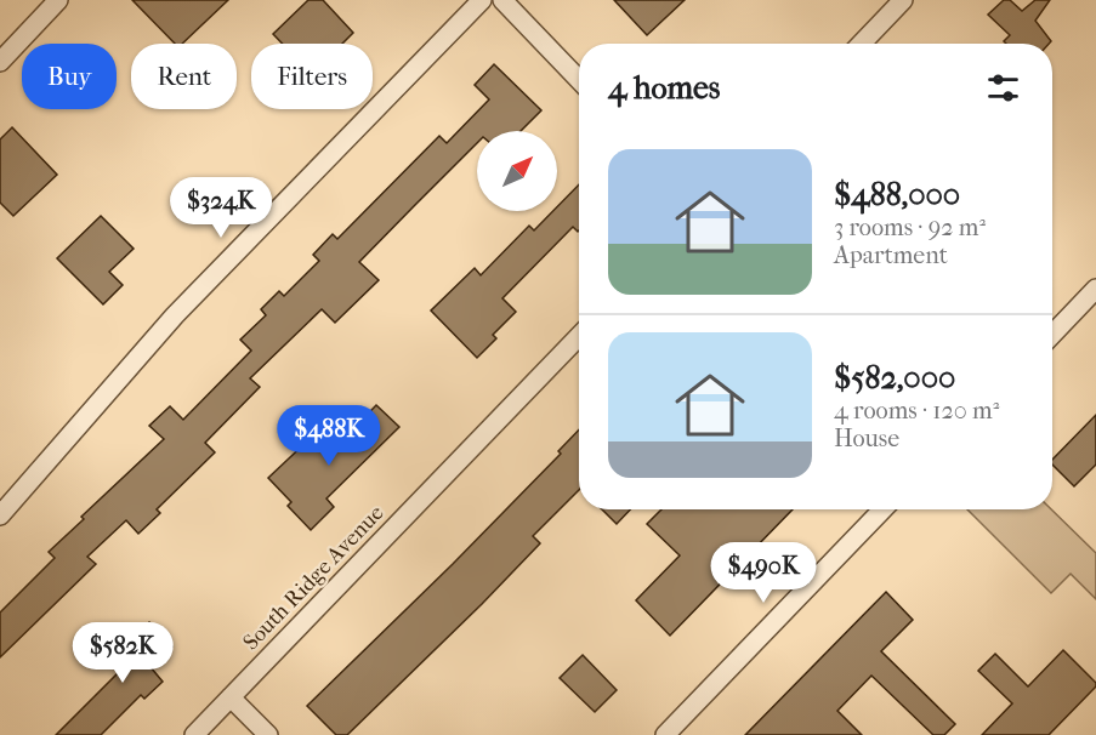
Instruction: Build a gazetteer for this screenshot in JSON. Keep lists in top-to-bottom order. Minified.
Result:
{"streets":{"street":["South Ridge Avenue"]},"north":"top right","page":{"chip":["Buy","Rent","Filters"],"heading":"4 homes","list":[{"name":"$488,000","note":"3 rooms · 92 m² · Apartment"},{"name":"$582,000","note":"4 rooms · 120 m² · House"}],"price":["$324K","$488K","$490K","$582K"]}}
